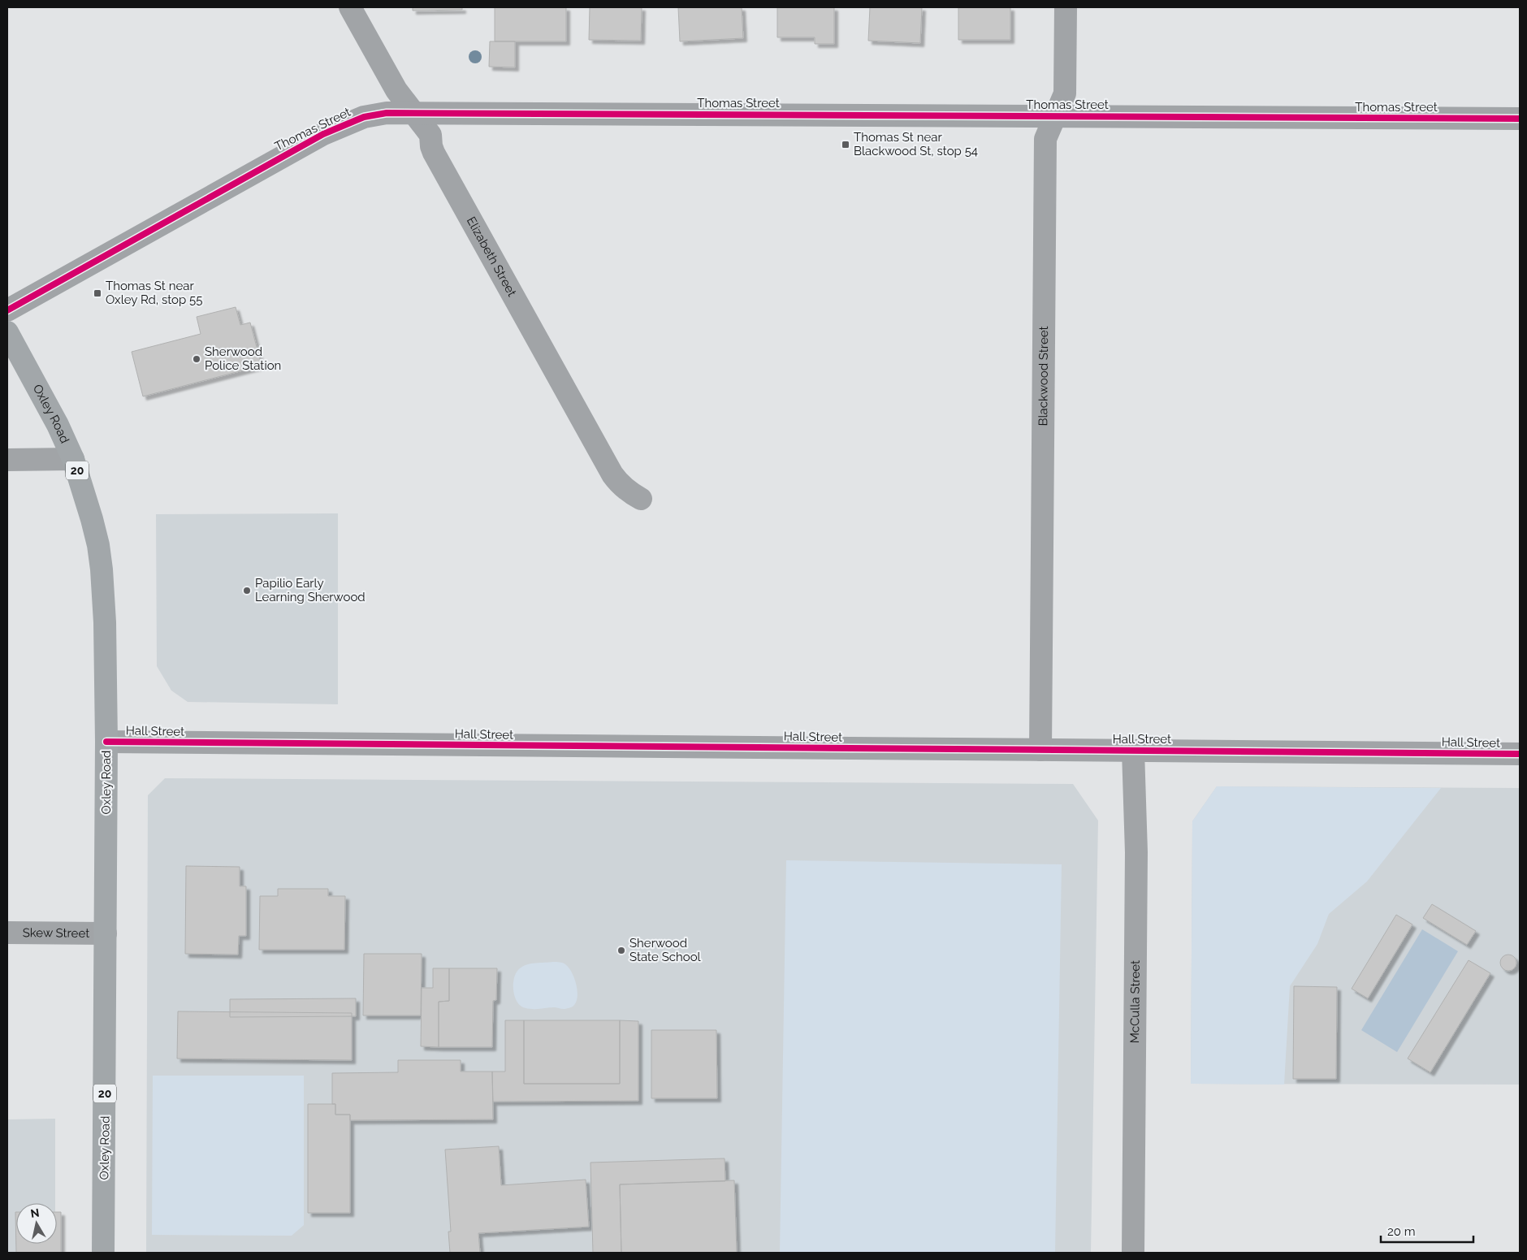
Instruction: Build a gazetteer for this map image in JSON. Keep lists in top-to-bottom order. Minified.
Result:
{"streets":{"main road":["Oxley Road","20"],"street":["Thomas Street","Elizabeth Street","Blackwood Street","Hall Street","Skew Street","McCulla Street"]},"crossings":[["Thomas Street","Elizabeth Street"],["Thomas Street","Blackwood Street"],["Blackwood Street","Hall Street"],["Oxley Road","Hall Street"],["Oxley Road","Skew Street"],["Hall Street","McCulla Street"]],"places":{"transit":["Thomas St near Blackwood St, stop 54","Thomas St near Oxley Rd, stop 55"],"other":["Sherwood Police Station","Papilio Early Learning Sherwood","Sherwood State School"]},"scale_bar":"20 m","north":"top"}
